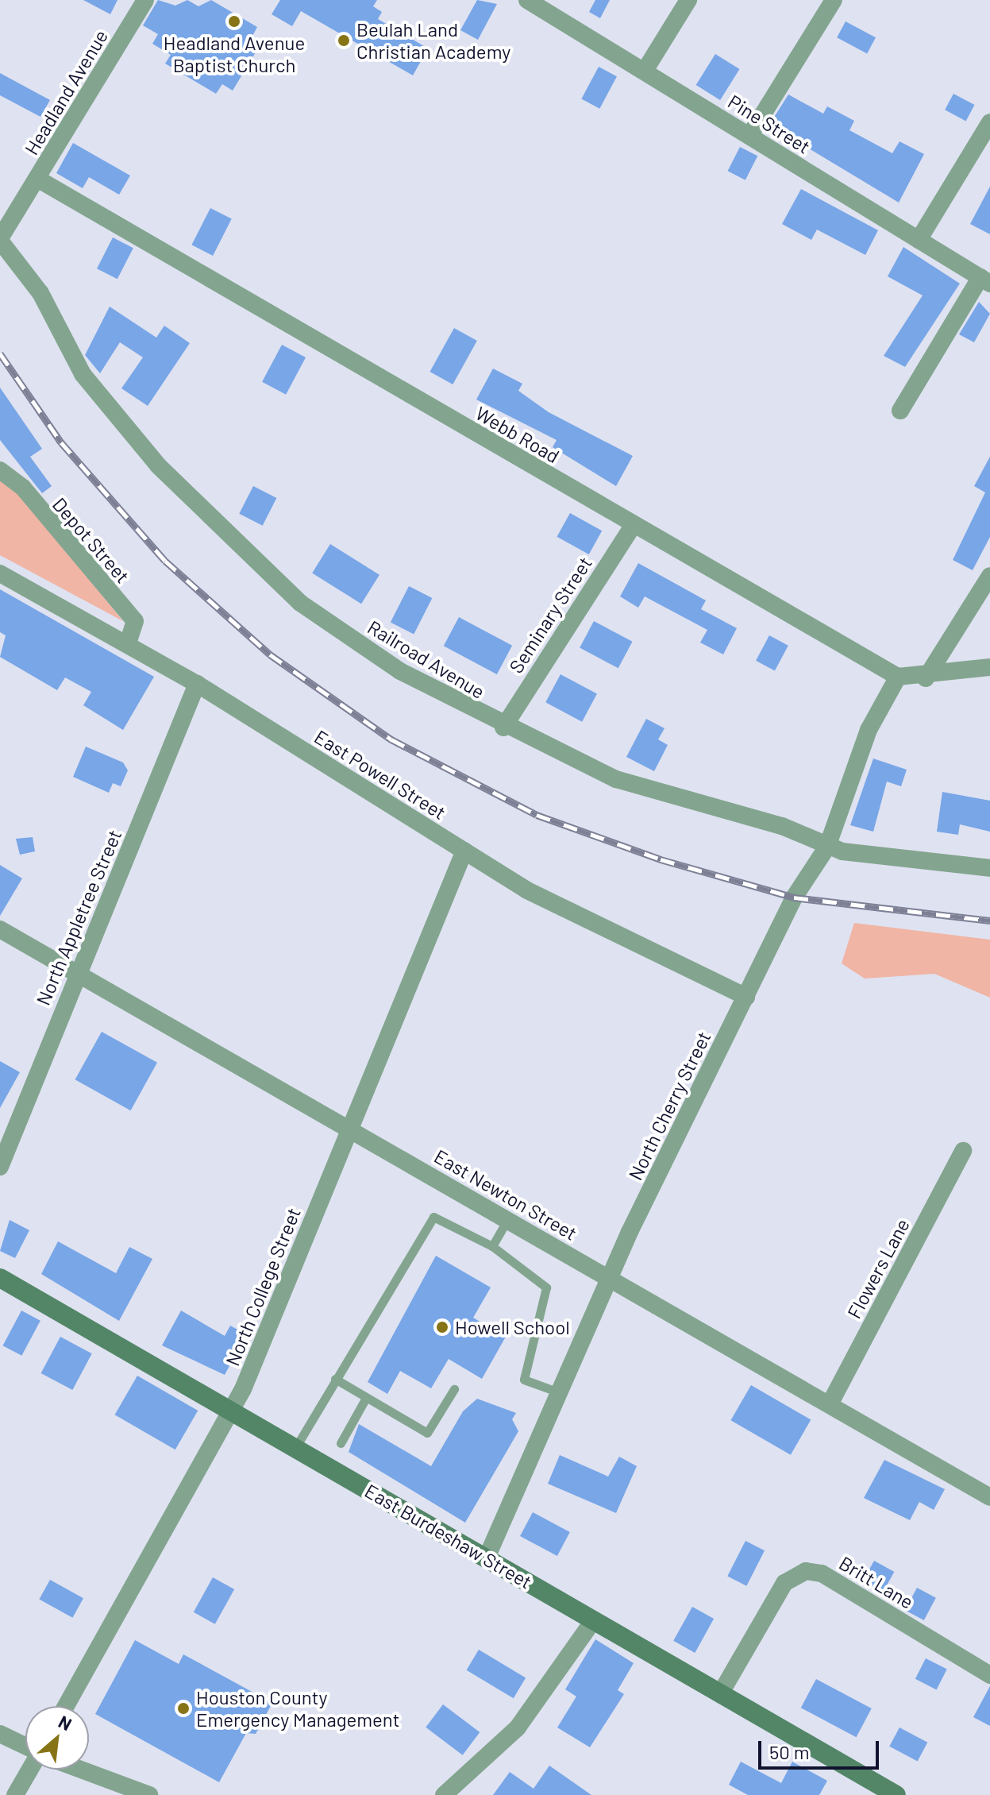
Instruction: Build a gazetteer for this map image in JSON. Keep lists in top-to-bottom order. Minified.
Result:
{"streets":{"street":["Headland Avenue","Pine Street","Webb Road","Depot Street","Seminary Street","Railroad Avenue","East Powell Street","North Appletree Street","North Cherry Street","East Newton Street","Flowers Lane","North College Street","East Burdeshaw Street","Britt Lane"]},"crossings":[["Headland Avenue","Webb Road"],["Headland Avenue","Railroad Avenue"],["Webb Road","Seminary Street"],["Webb Road","North Cherry Street"],["Depot Street","East Powell Street"],["Seminary Street","Railroad Avenue"],["Railroad Avenue","North Cherry Street"],["East Powell Street","North Appletree Street"],["East Powell Street","North Cherry Street"],["East Powell Street","North College Street"],["North Appletree Street","East Newton Street"],["North Cherry Street","East Newton Street"],["North Cherry Street","East Burdeshaw Street"],["East Newton Street","Flowers Lane"],["East Newton Street","North College Street"],["North College Street","East Burdeshaw Street"],["East Burdeshaw Street","Britt Lane"]],"places":["Headland Avenue Baptist Church","Beulah Land Christian Academy","Howell School","Houston County Emergency Management"],"scale_bar":"50 m","north":"top right"}
